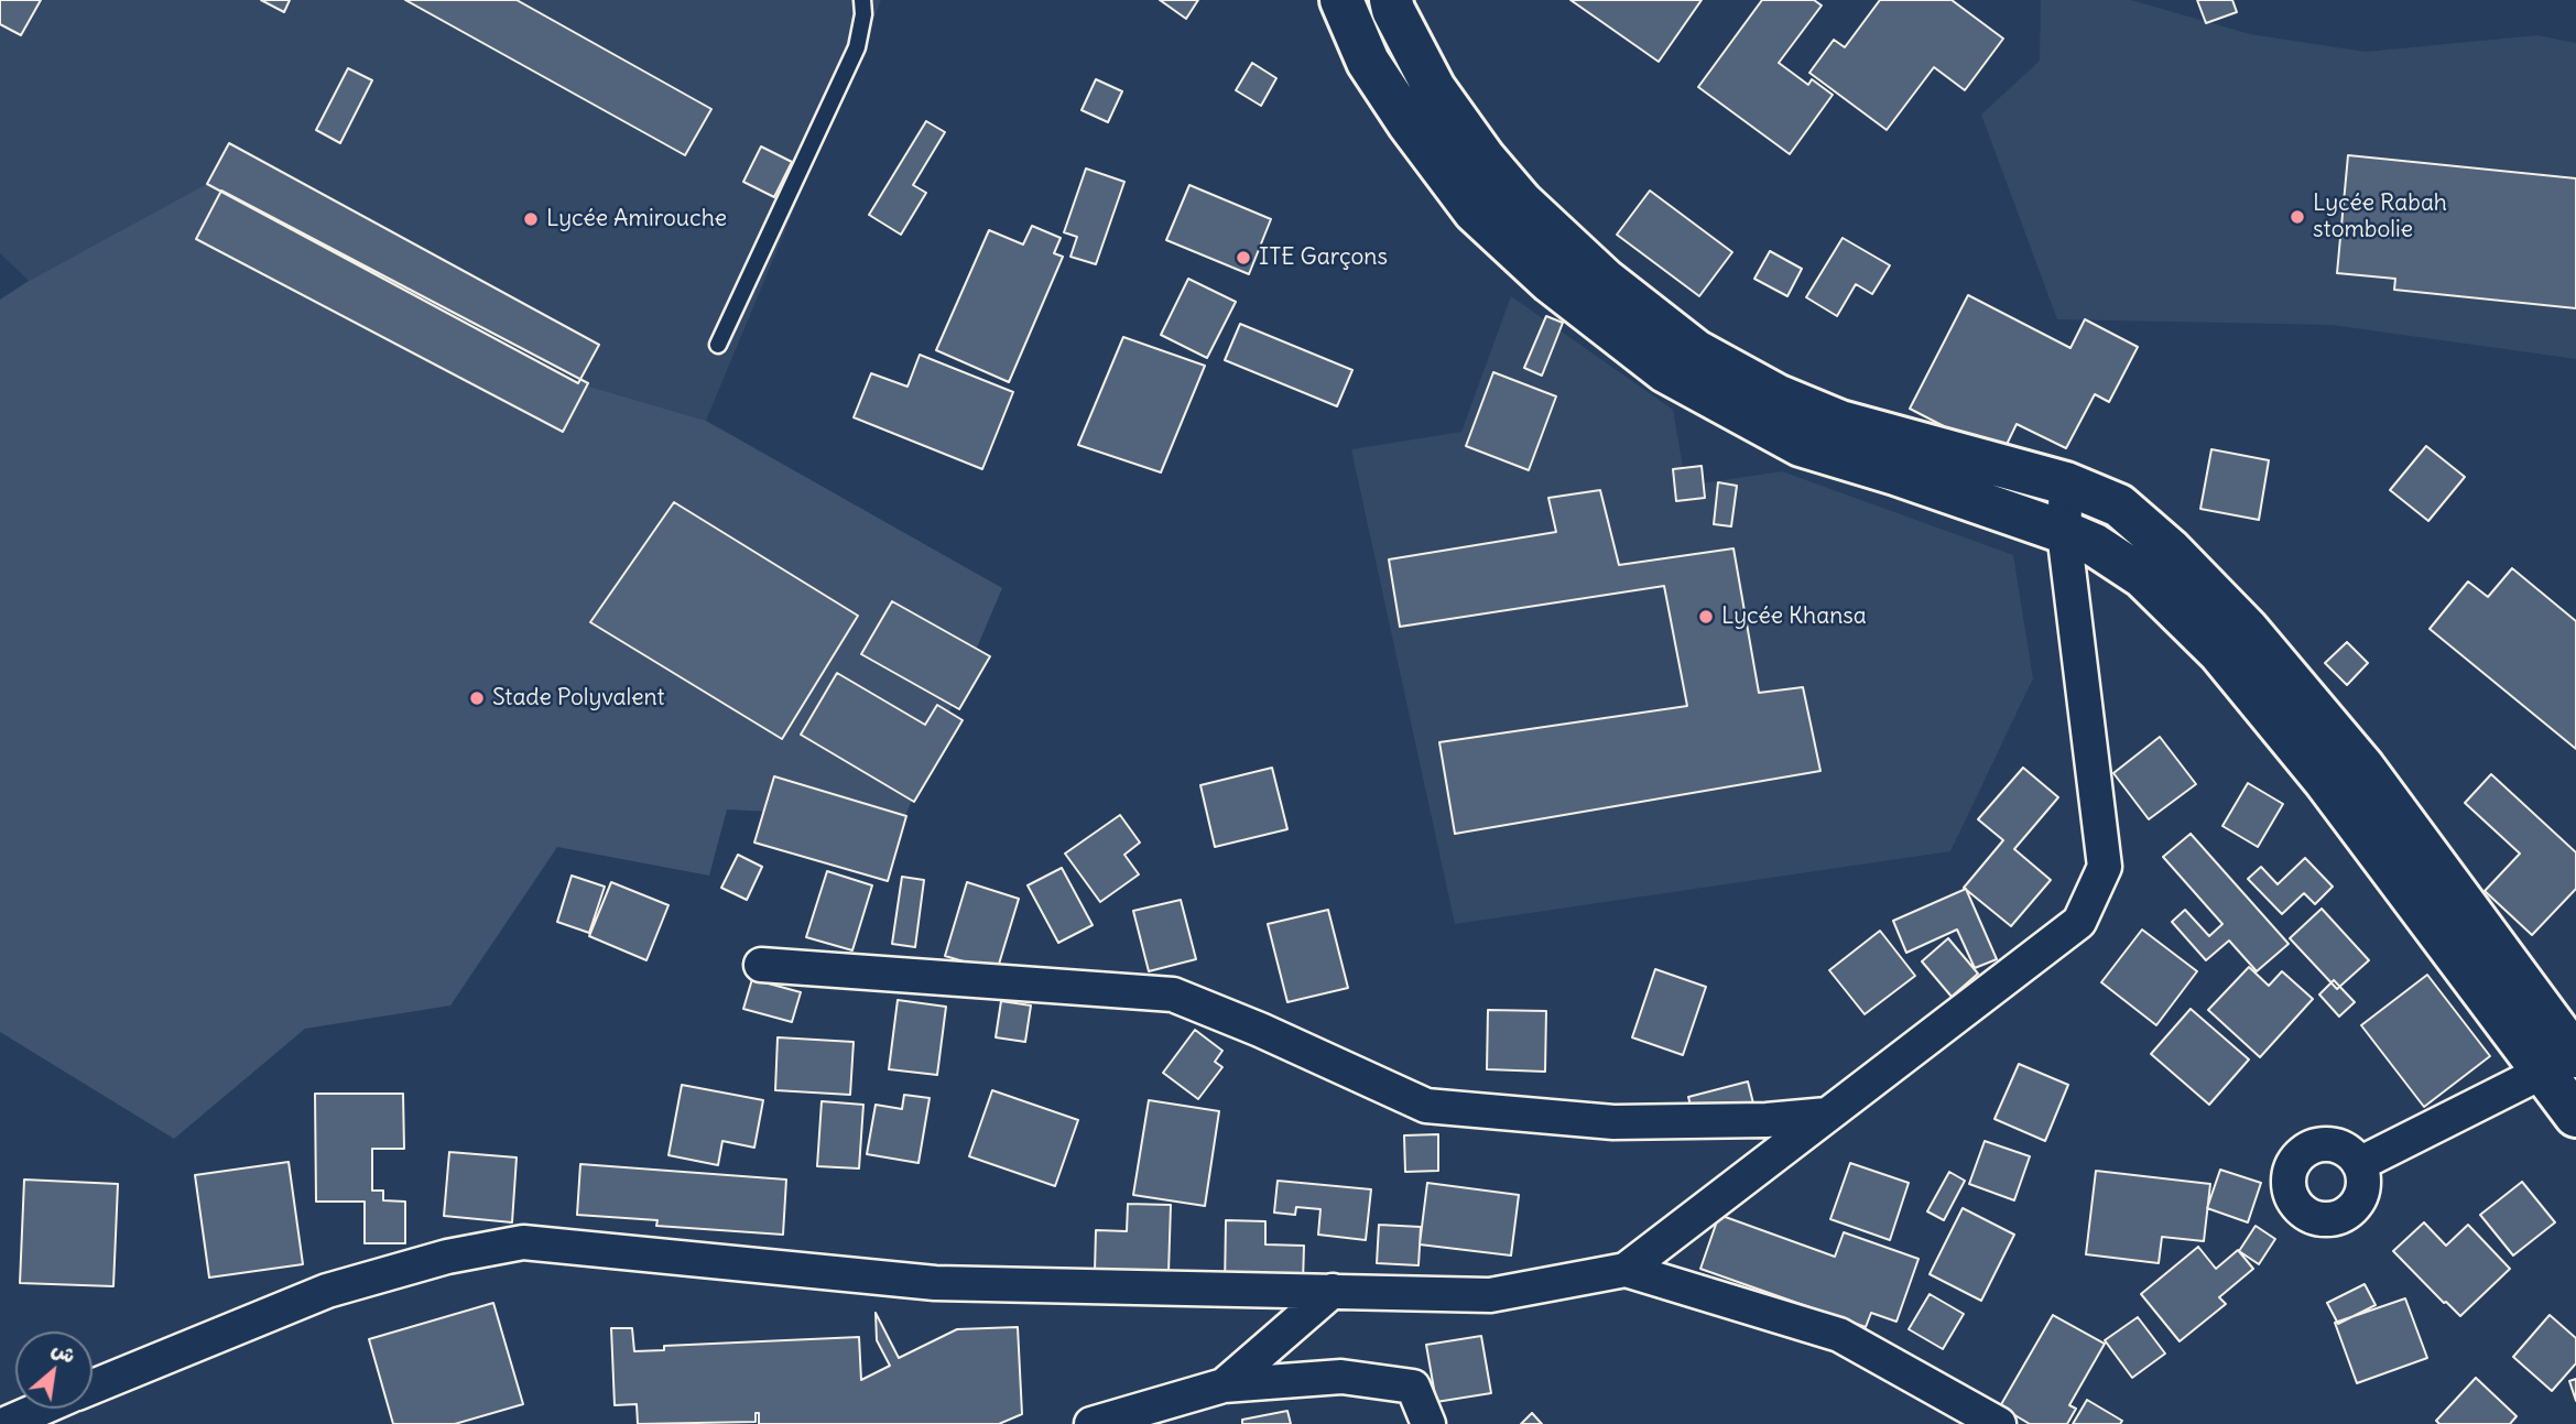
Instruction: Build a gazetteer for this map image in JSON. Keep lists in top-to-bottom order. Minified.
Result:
{"places":["Lycée Rabah stombolie","Lycée Amirouche","ITE Garçons","Lycée Khansa","Stade Polyvalent"],"north":"top right"}
